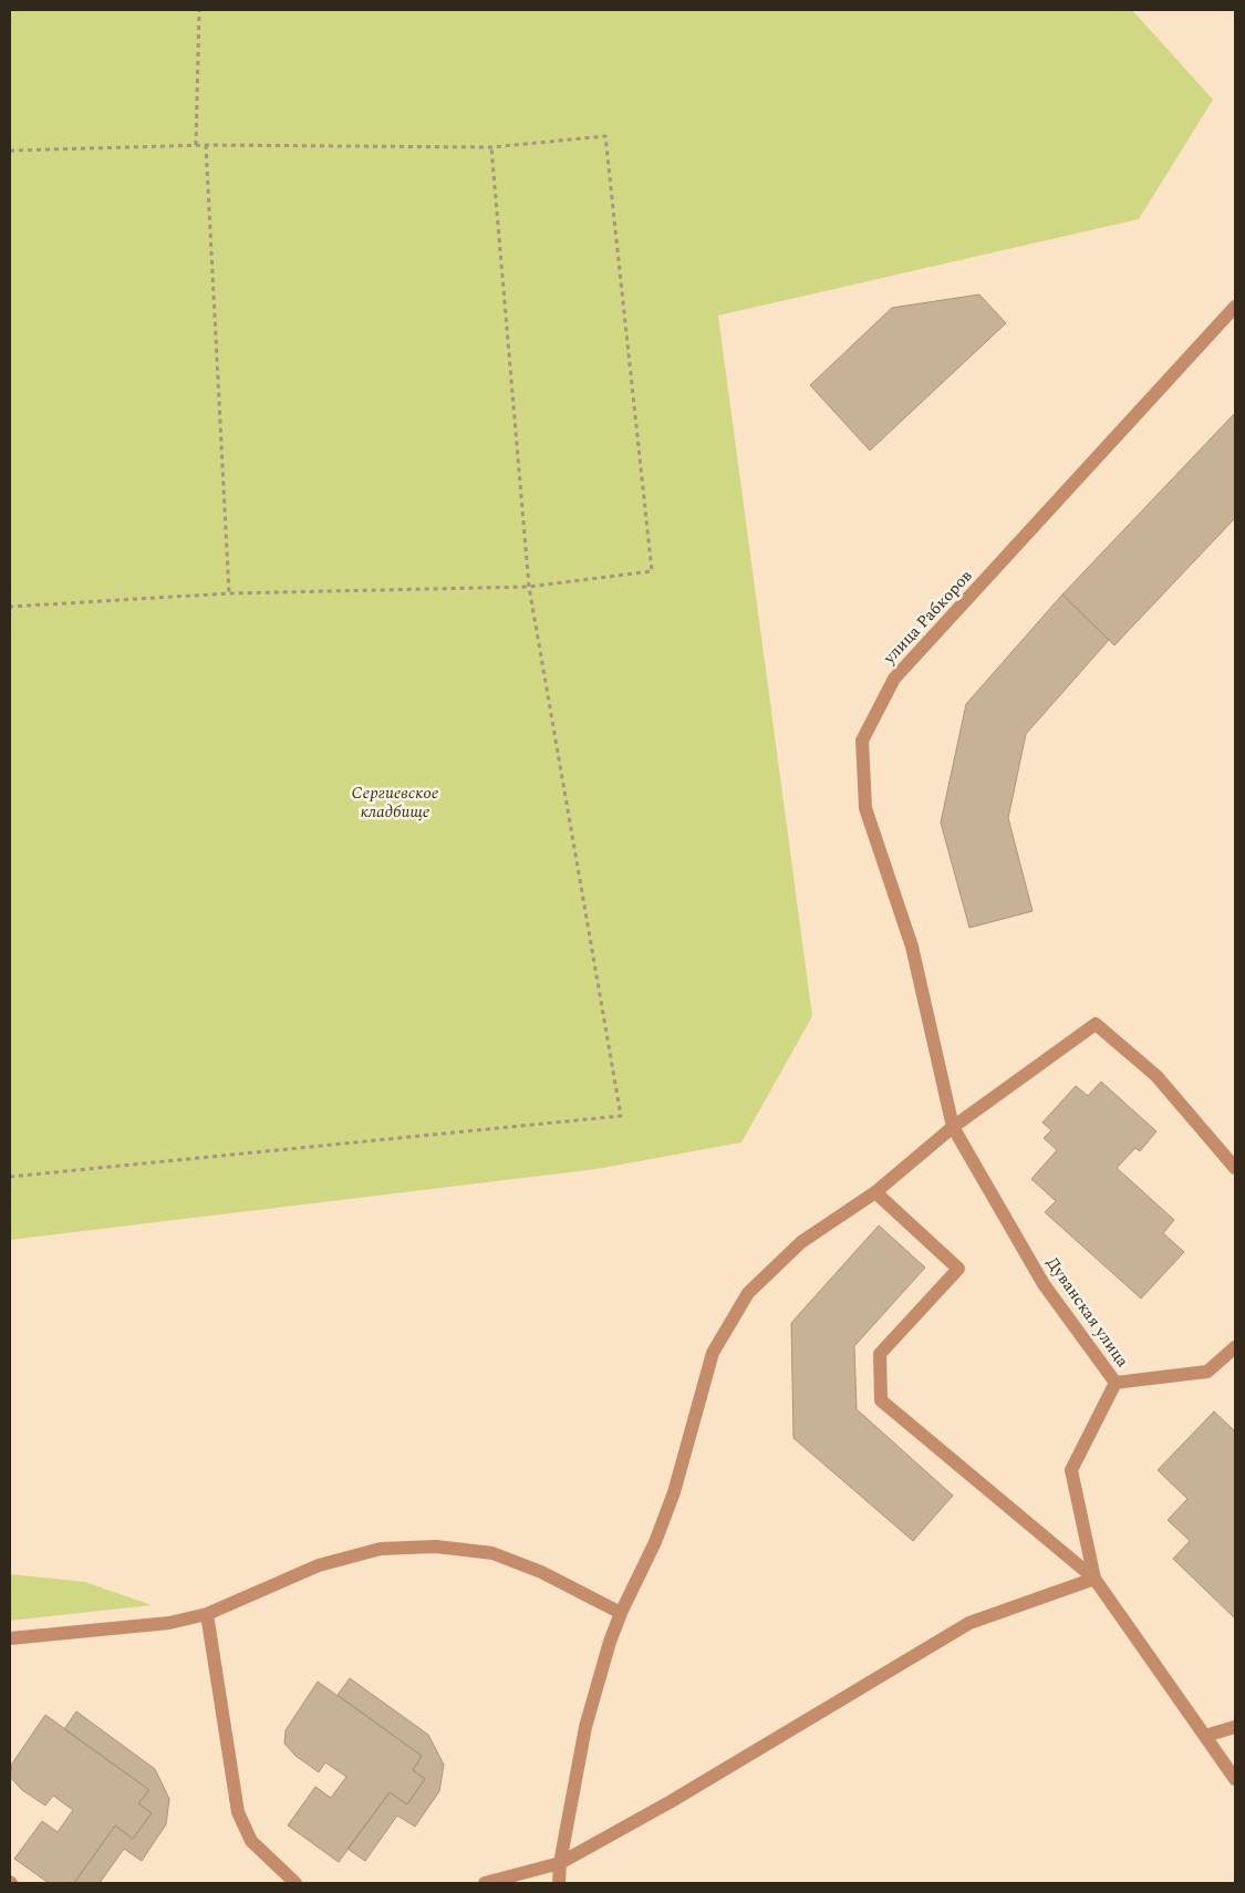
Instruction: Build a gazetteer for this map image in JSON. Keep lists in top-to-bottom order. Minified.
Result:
{"streets":{"street":["улица Рабкоров","Дуванская улица"]},"crossings":[["улица Рабкоров","Дуванская улица"]],"parks":["Сергиевское кладбище"]}
